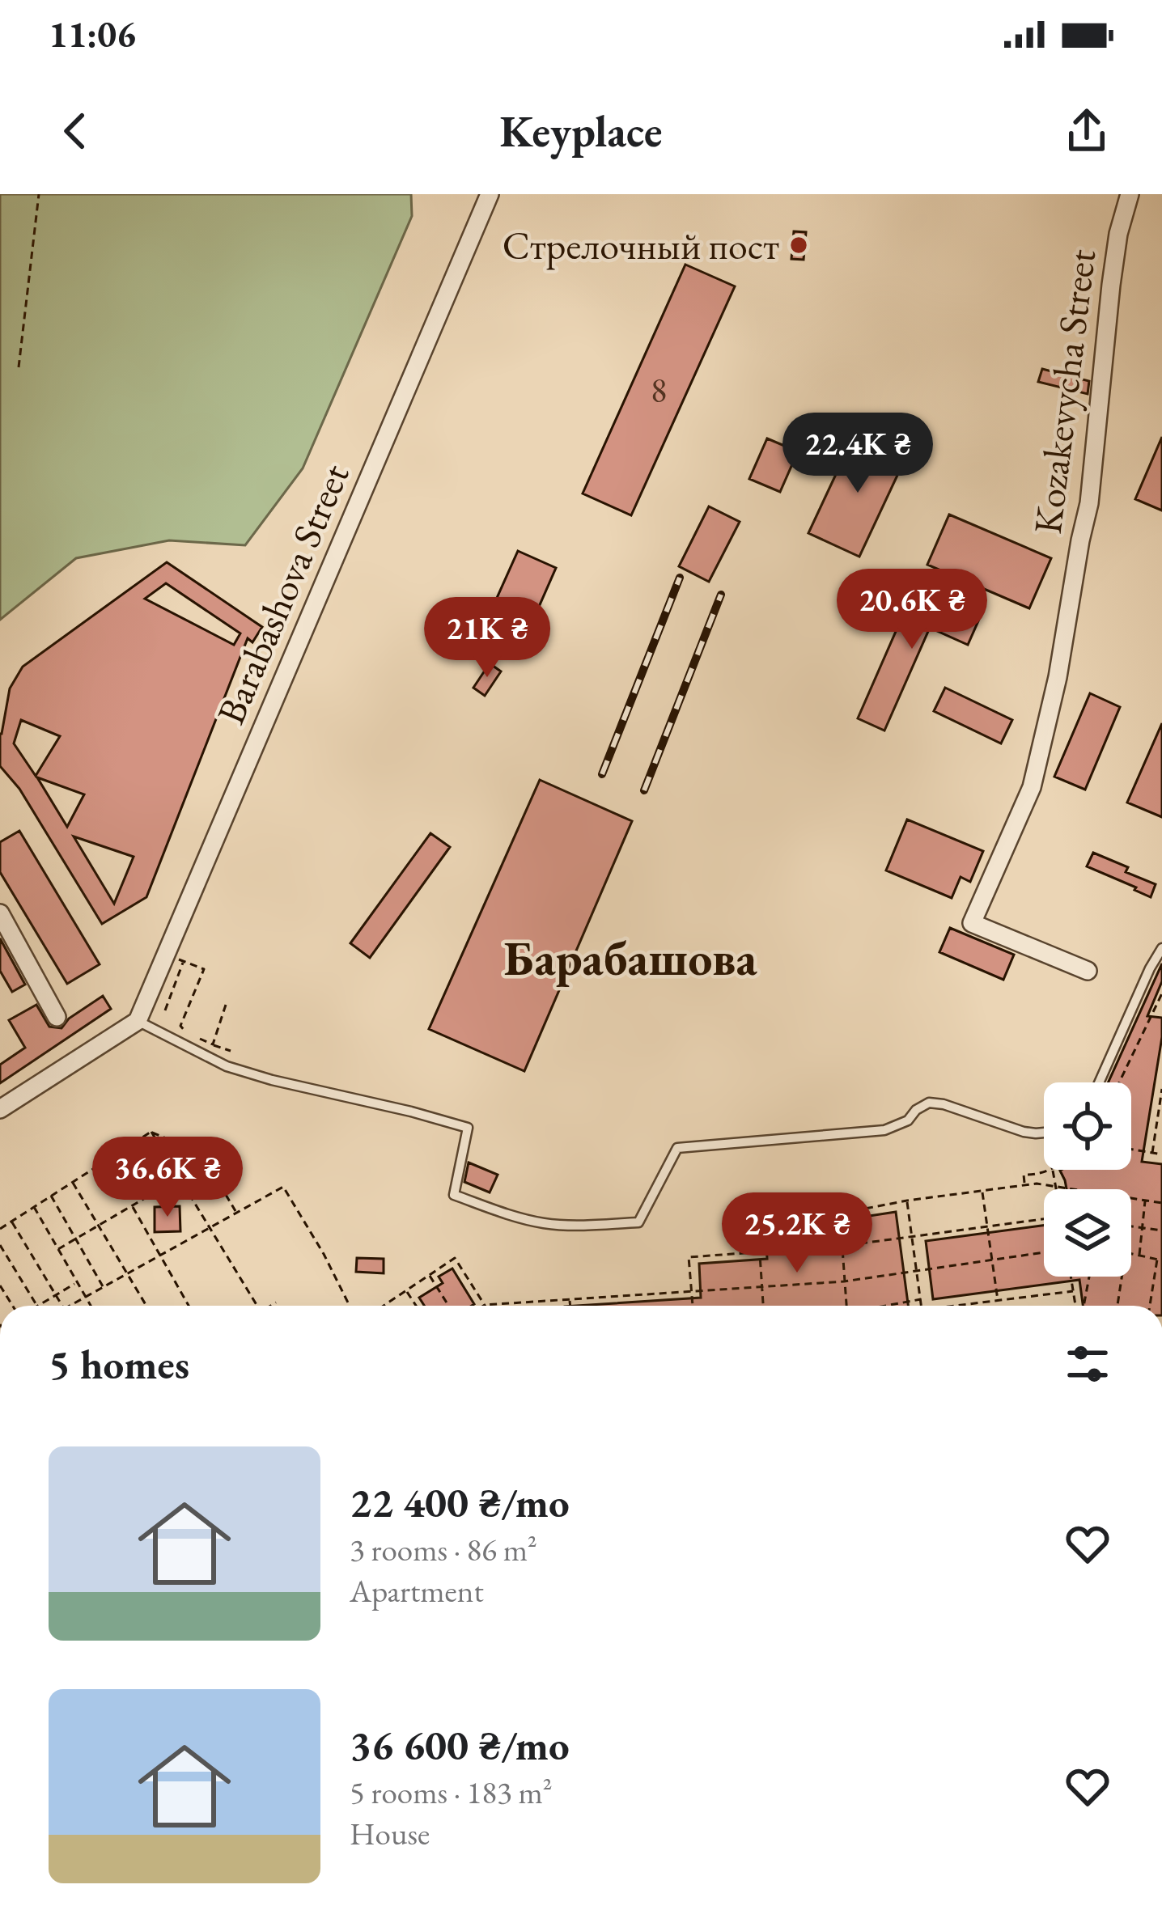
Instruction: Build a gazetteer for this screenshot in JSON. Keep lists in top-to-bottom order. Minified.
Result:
{"streets":{"street":["Kozakevycha Street","Barabashova Street"]},"districts":["Барабашова"],"places":["Стрелочный пост"],"house_numbers":["8"],"page":{"status":"11:06","header":"Keyplace","price":["22.4K ₴","20.6K ₴","21K ₴","36.6K ₴","25.2K ₴"],"heading":"5 homes","list":[{"name":"22 400 ₴/mo","note":"3 rooms · 86 m² · Apartment"},{"name":"36 600 ₴/mo","note":"5 rooms · 183 m² · House"}]}}
